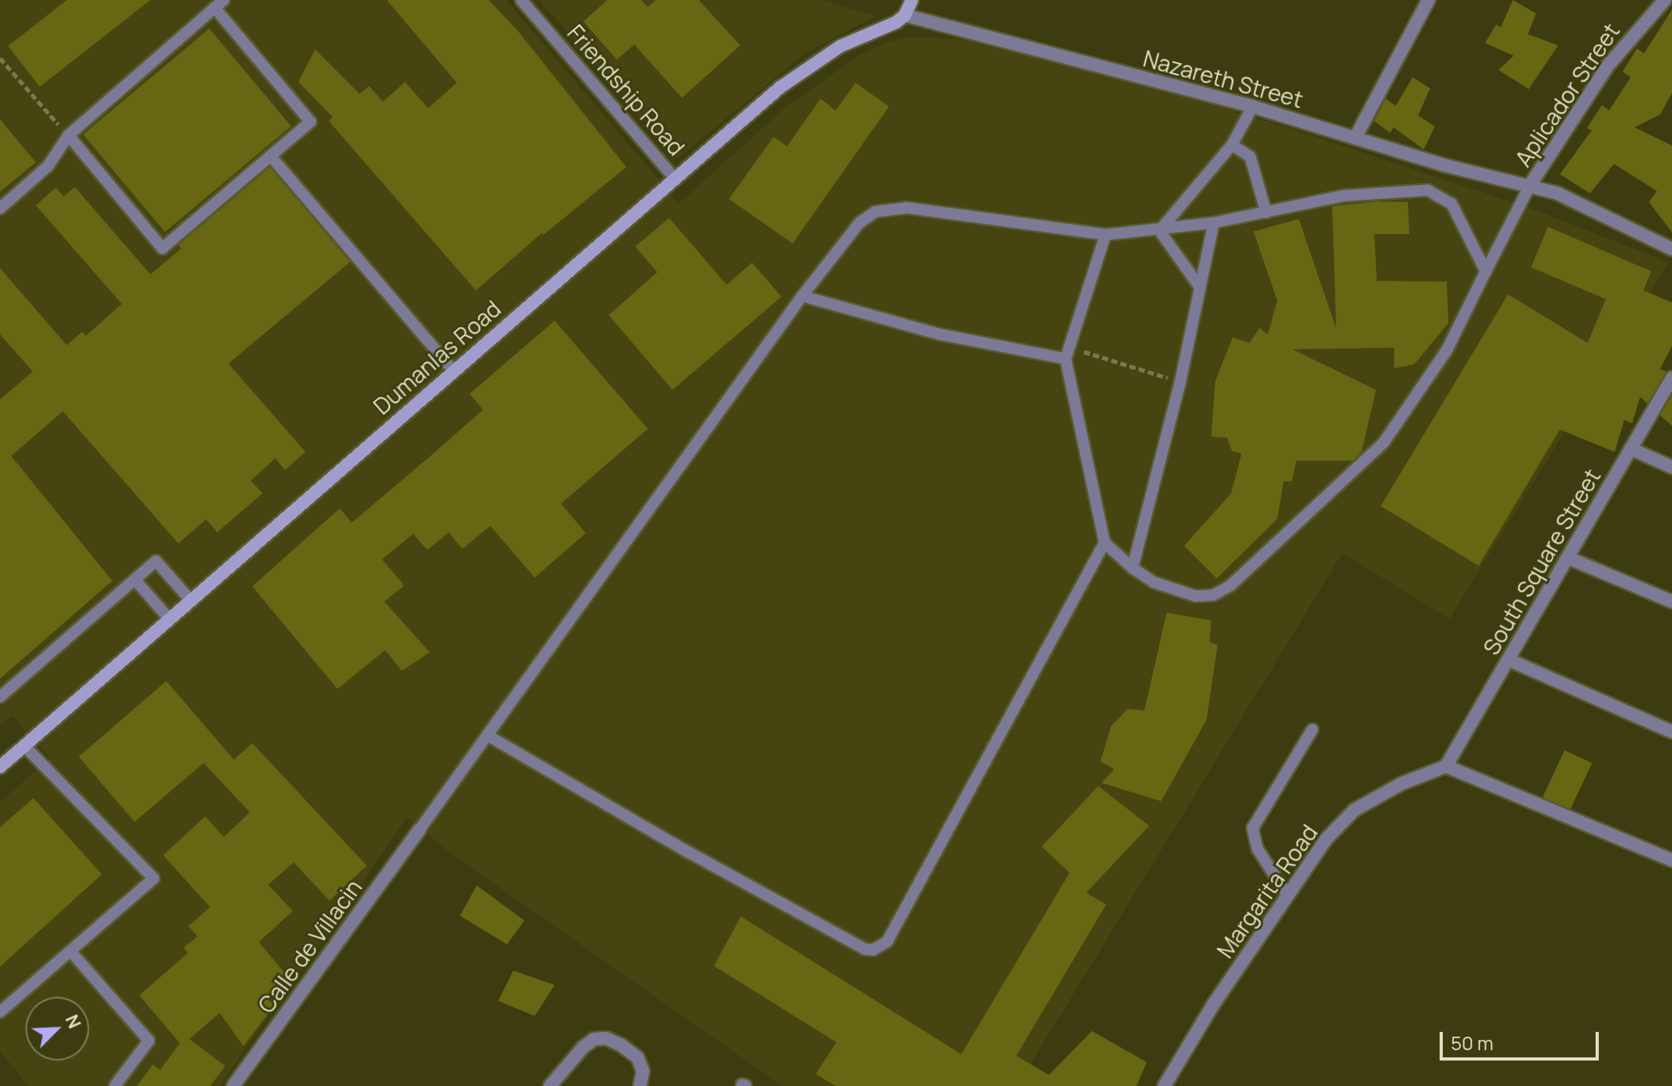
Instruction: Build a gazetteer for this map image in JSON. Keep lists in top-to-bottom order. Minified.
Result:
{"streets":{"main road":["Dumanlas Road"],"street":["Nazareth Street","Aplicador Street","South Square Street","Margarita Road","Calle de Villacin"],"lane":["Friendship Road"]},"crossings":[["Nazareth Street","Aplicador Street"],["Nazareth Street","Dumanlas Road"],["Friendship Road","Dumanlas Road"],["South Square Street","Margarita Road"]],"scale_bar":"50 m","north":"top right"}
